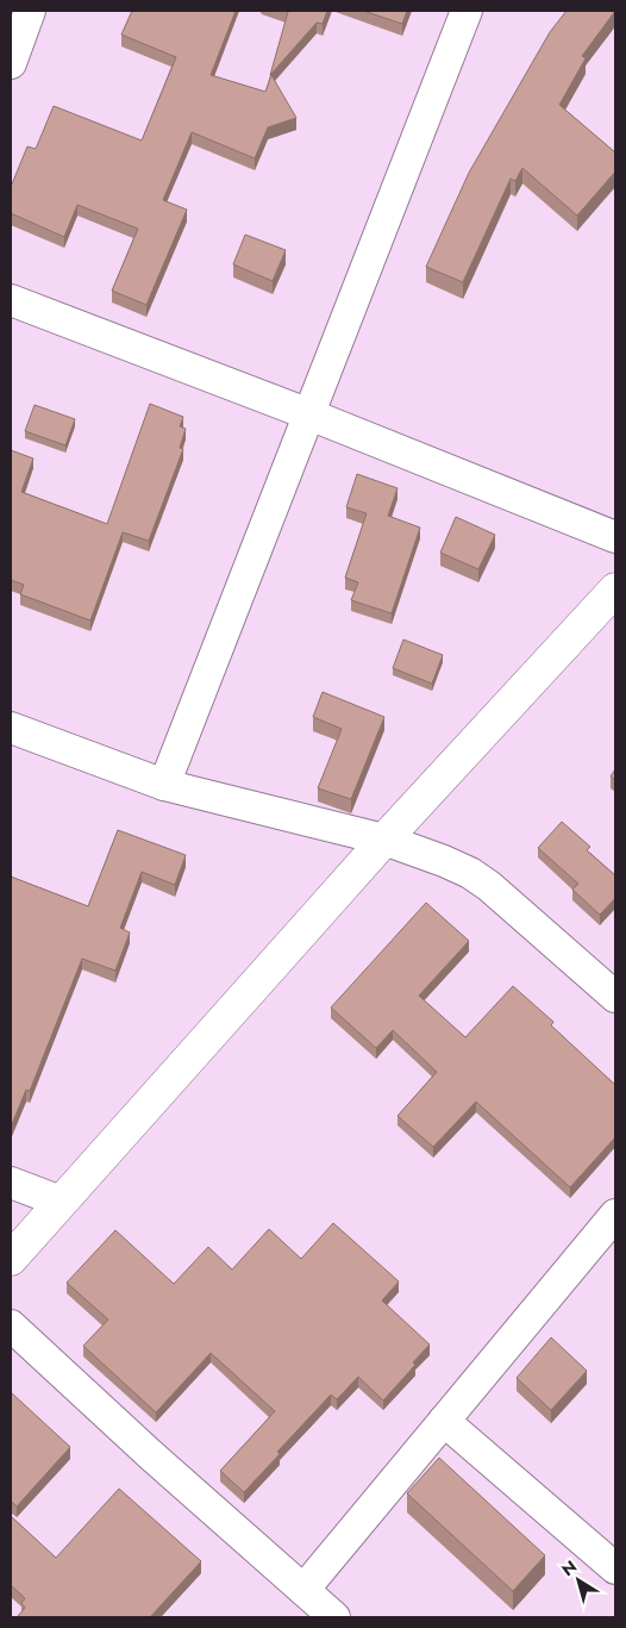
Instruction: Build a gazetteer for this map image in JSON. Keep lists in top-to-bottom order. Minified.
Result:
{"north":"top left"}
